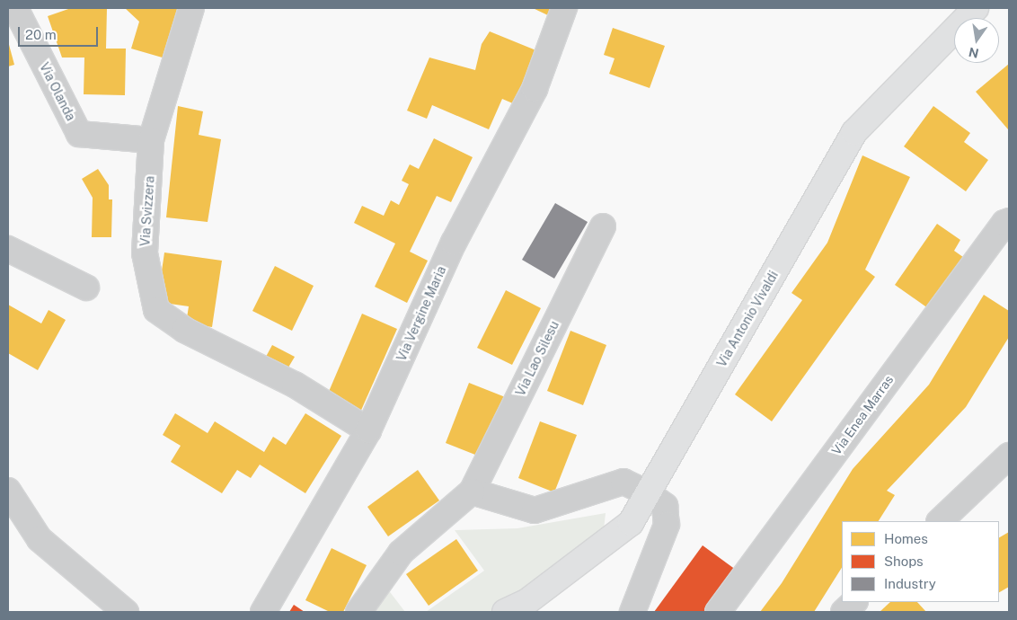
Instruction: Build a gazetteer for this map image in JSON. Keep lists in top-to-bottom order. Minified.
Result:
{"streets":{"main road":["Via Antonio Vivaldi"],"street":["Via Olanda","Via Svizzera","Via Vergine Maria","Via Lao Silesu","Via Enea Marras"]},"crossings":[["Via Olanda","Via Svizzera"],["Via Svizzera","Via Vergine Maria"]],"legend":["Homes","Shops","Industry"],"scale_bar":"20 m","north":"bottom"}
